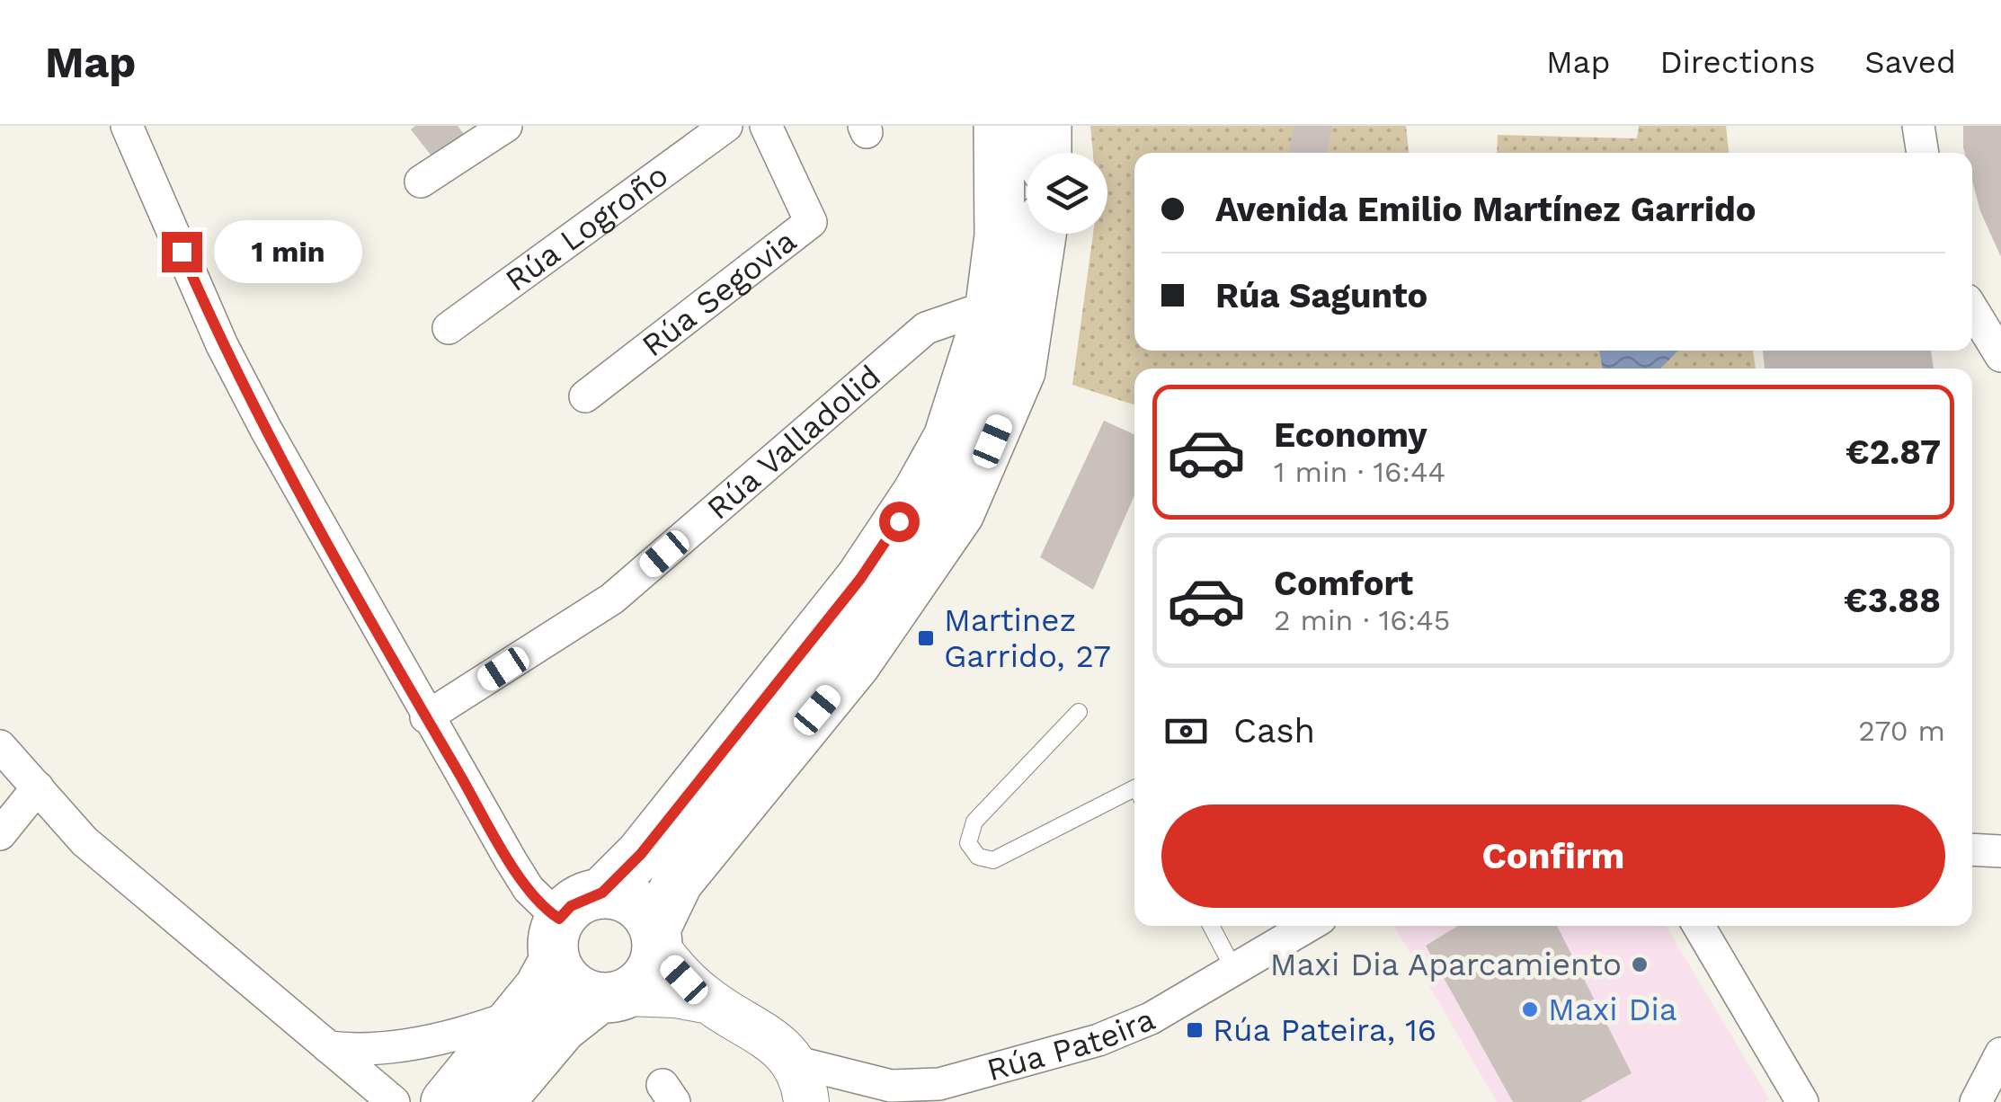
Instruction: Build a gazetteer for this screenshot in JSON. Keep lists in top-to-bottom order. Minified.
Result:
{"streets":{"street":["Rúa Logroño","Rúa Segovia","Rúa Valladolid","Rúa Pateira"]},"places":{"transit":["Martinez Garrido, 27","Rúa Pateira, 16"],"other":["Maxi Dia Aparcamiento","Maxi Dia"]},"page":{"header":"Map","nav":["Map","Directions","Saved"],"banner":["Avenida Emilio Martínez Garrido","Rúa Sagunto"],"bubble":"1 min","list":[{"name":"Economy","note":"1 min · 16:44","value":"€2.87"},{"name":"Comfort","note":"2 min · 16:45","value":"€3.88"}],"pay":["Cash","270 m"],"buttons":"Confirm"}}
